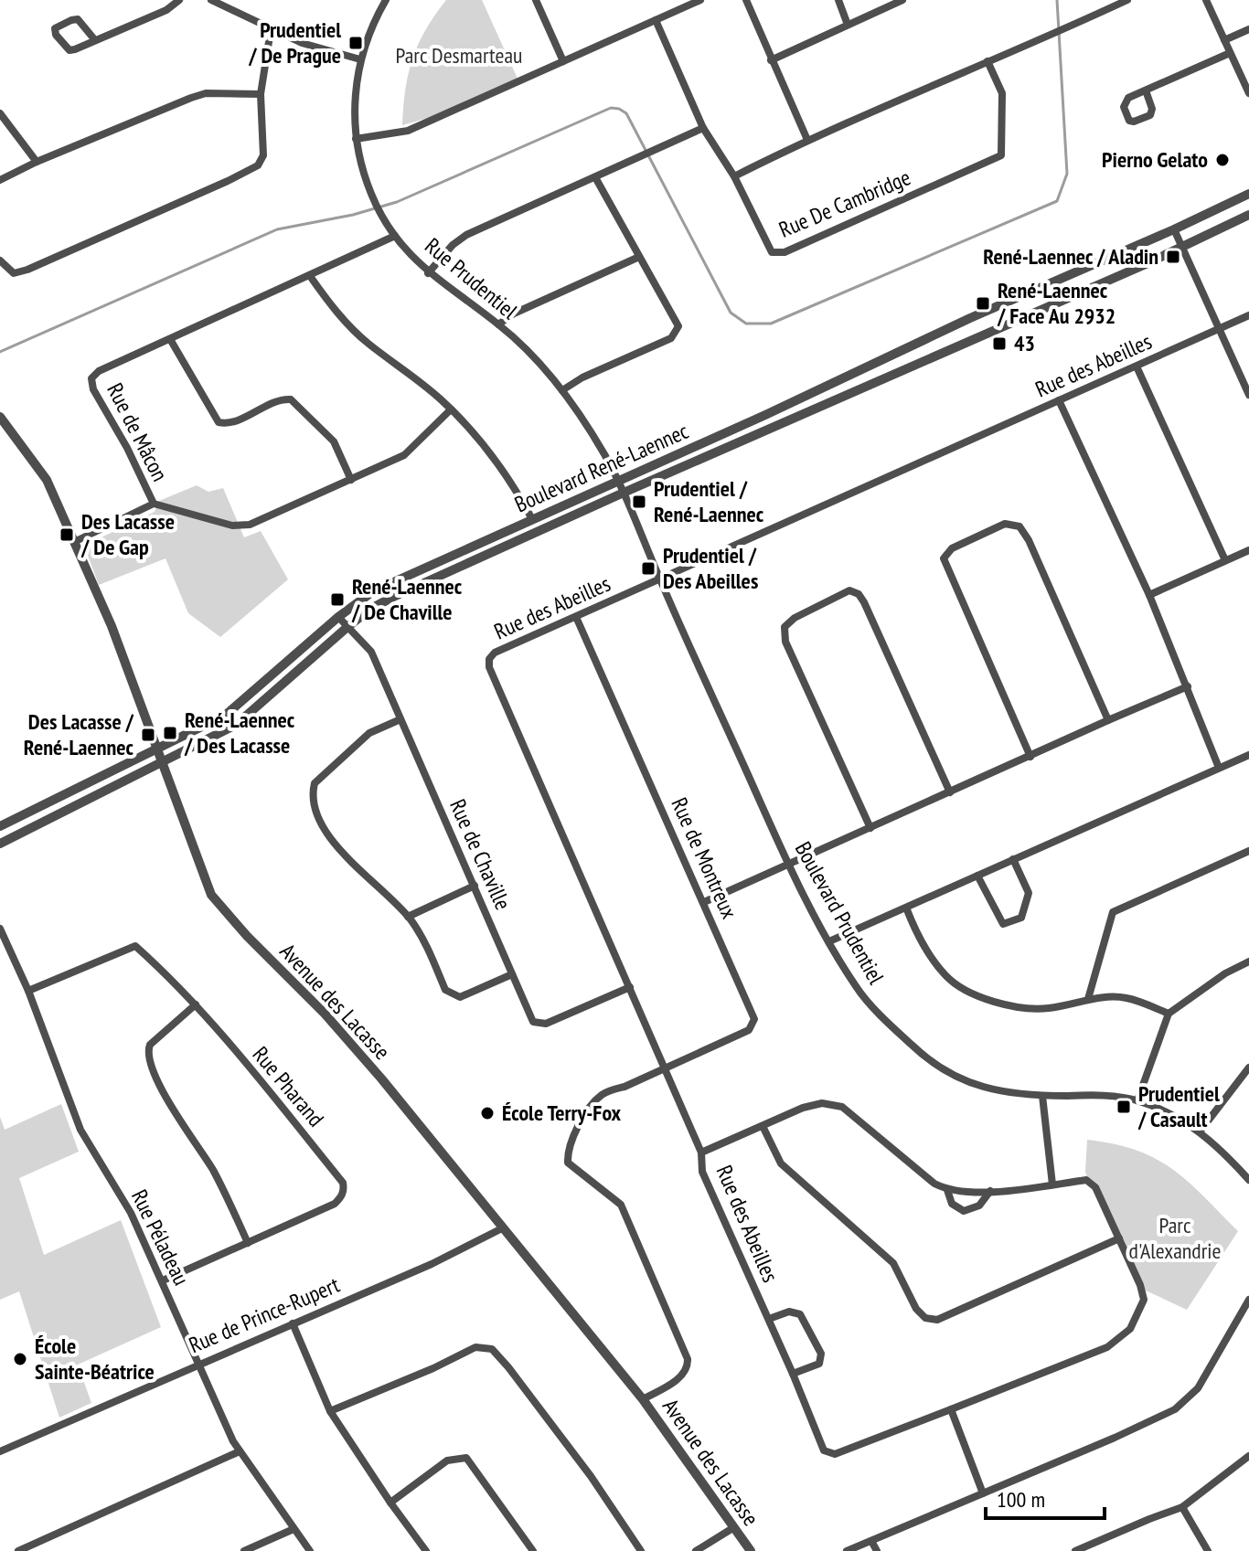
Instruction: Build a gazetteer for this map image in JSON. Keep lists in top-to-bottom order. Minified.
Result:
{"streets":{"street":["Rue De Cambridge","Rue Prudentiel","Rue des Abeilles","Rue de Mâcon","Boulevard René-Laennec","Rue de Chaville","Rue de Montreux","Boulevard Prudentiel","Avenue des Lacasse","Rue Pharand","Rue Péladeau","Rue de Prince-Rupert"]},"crossings":[["Rue Prudentiel","Rue de Mâcon"],["Rue Prudentiel","Boulevard René-Laennec"],["Rue Prudentiel","Boulevard Prudentiel"],["Rue des Abeilles","Rue de Chaville"],["Rue des Abeilles","Rue de Montreux"],["Rue des Abeilles","Boulevard Prudentiel"],["Boulevard René-Laennec","Rue de Chaville"],["Boulevard René-Laennec","Boulevard Prudentiel"],["Boulevard René-Laennec","Avenue des Lacasse"],["Rue de Montreux","Avenue des Lacasse"],["Avenue des Lacasse","Rue de Prince-Rupert"],["Rue Pharand","Rue Péladeau"],["Rue Péladeau","Rue de Prince-Rupert"]],"parks":["Parc Desmarteau","Parc d'Alexandrie"],"places":{"transit":["Prudentiel / De Prague","René-Laennec / Aladin","René-Laennec / Face Au 2932","43","Prudentiel / René-Laennec","Des Lacasse / De Gap","Prudentiel / Des Abeilles","René-Laennec / De Chaville","René-Laennec / Des Lacasse","Des Lacasse / René-Laennec","Prudentiel / Casault"],"other":["Pierno Gelato","École Terry-Fox","École Sainte-Béatrice"]},"scale_bar":"100 m"}
